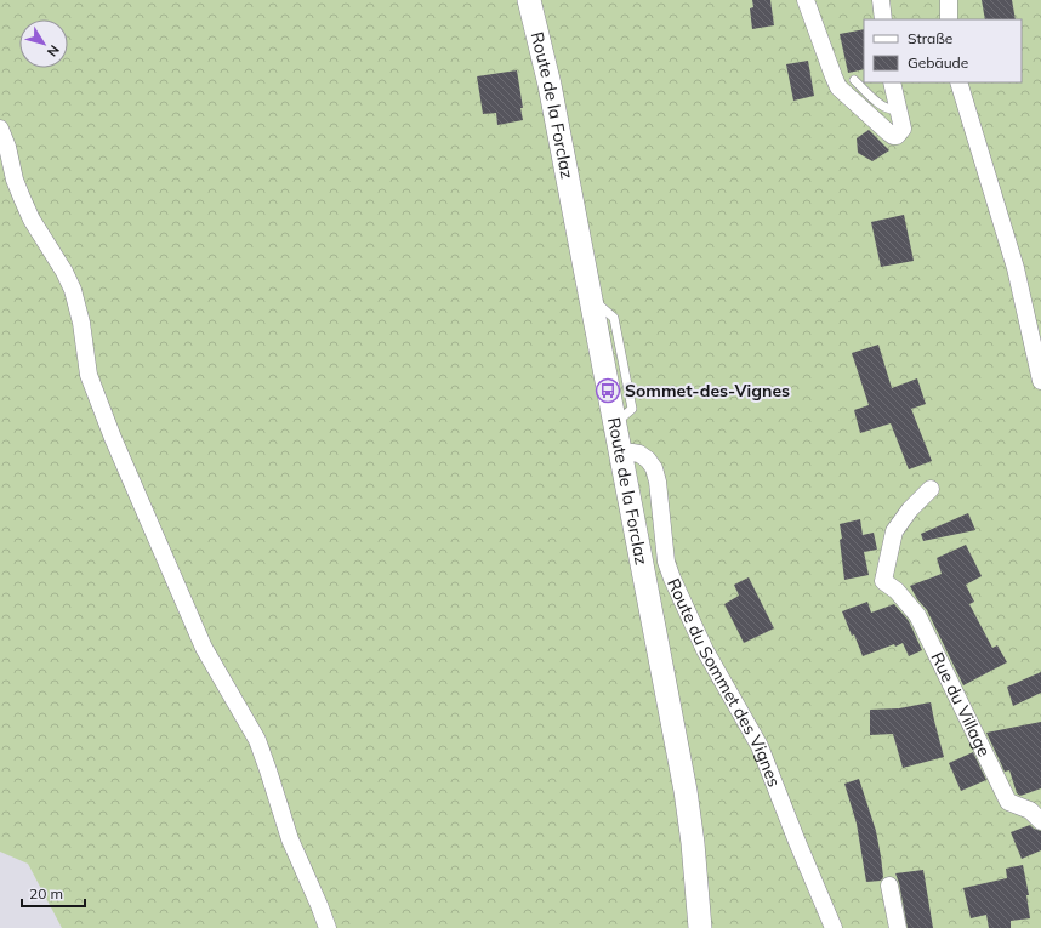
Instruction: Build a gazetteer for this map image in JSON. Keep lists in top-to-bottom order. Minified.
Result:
{"streets":{"main road":["Route de la Forclaz"],"street":["Route du Sommet des Vignes","Rue du Village"]},"crossings":[["Route de la Forclaz","Route du Sommet des Vignes"]],"places":{"bus stop":["Sommet-des-Vignes"]},"legend":["Straße","Gebäude"],"scale_bar":"20 m","north":"bottom right"}
